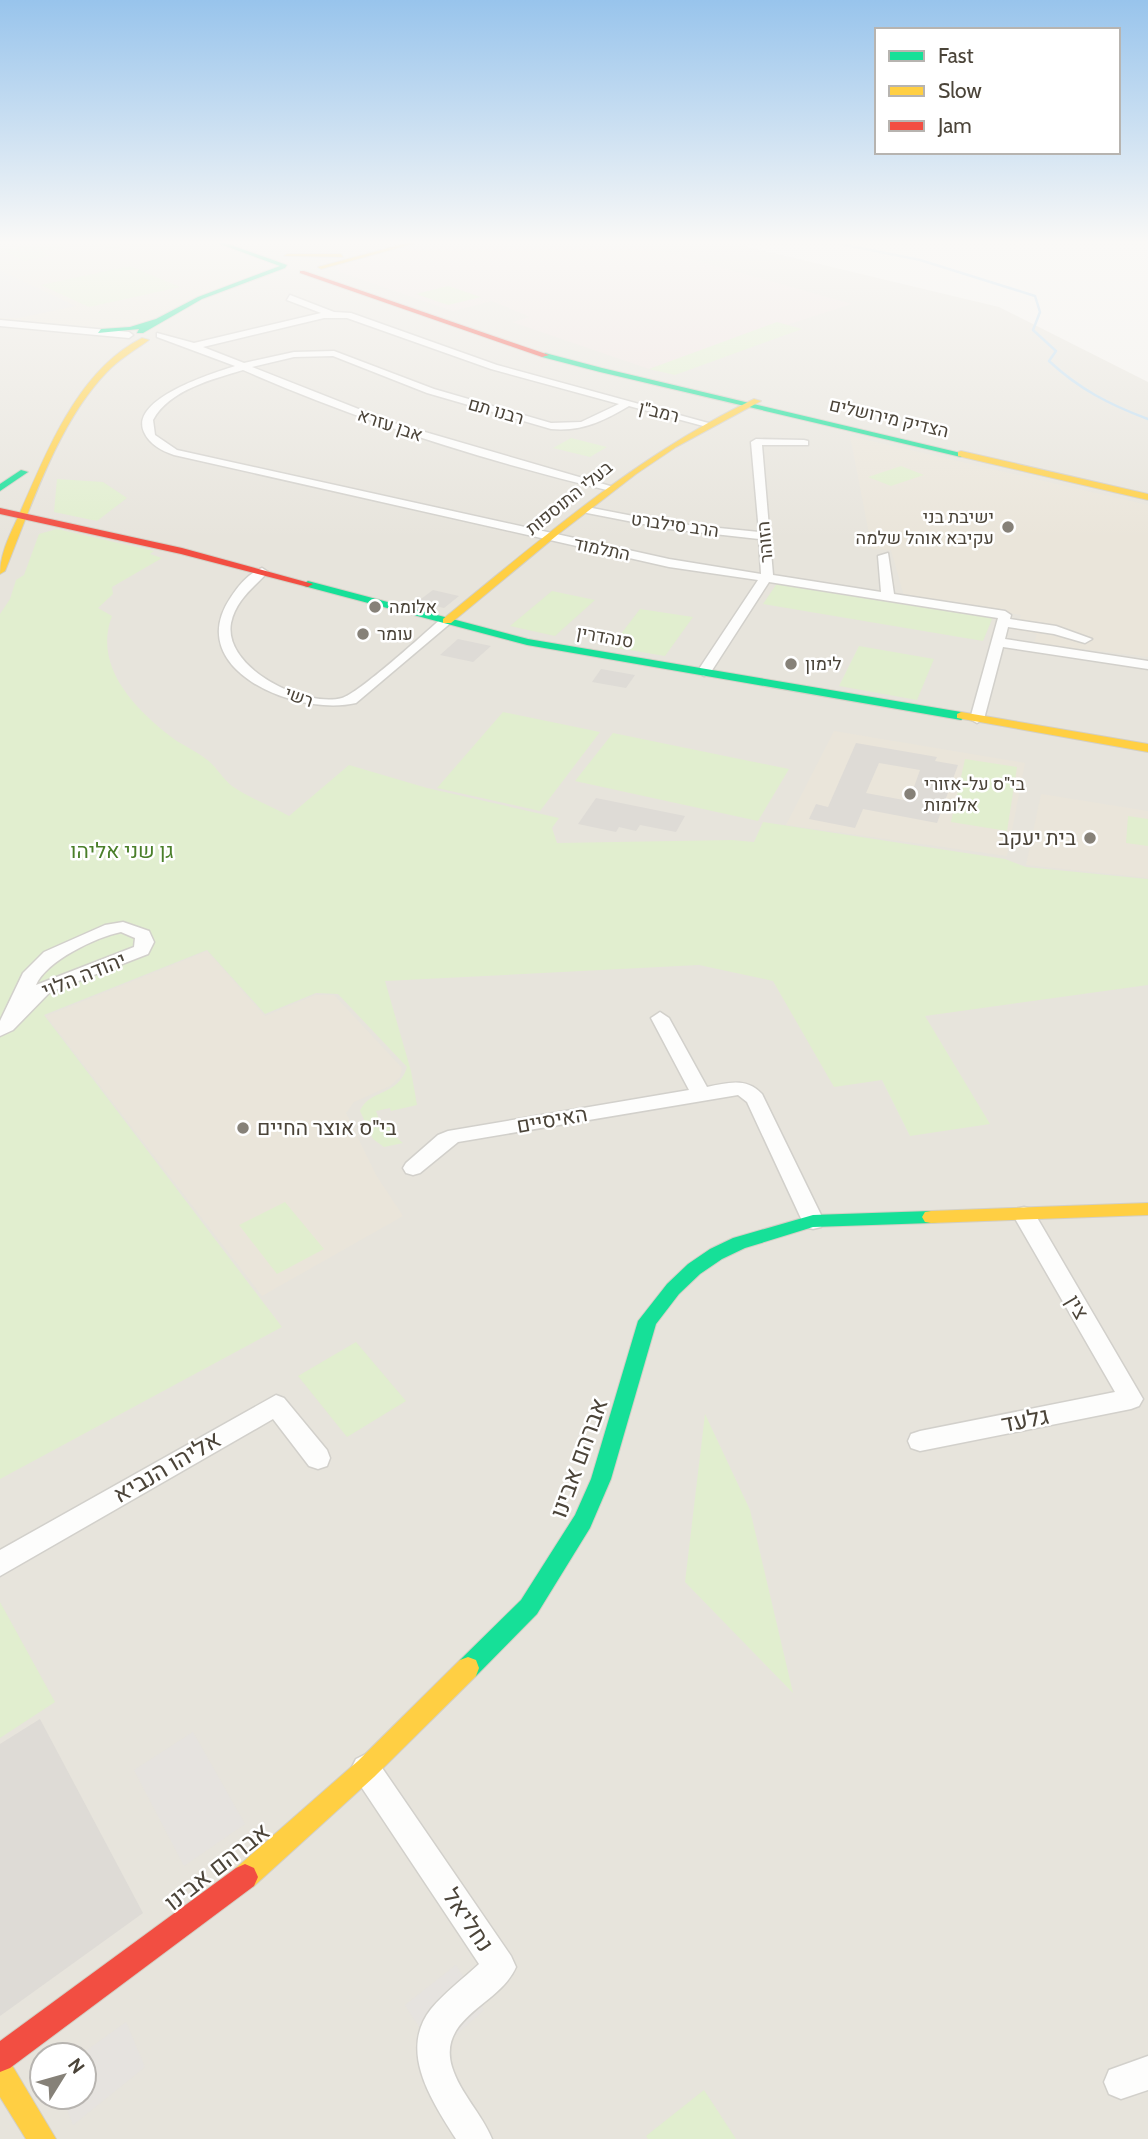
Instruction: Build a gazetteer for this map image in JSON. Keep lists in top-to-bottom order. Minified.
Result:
{"streets":{"main road":["הצדיק מירושלים","בעלי התוספות","סנהדרין","אברהם אבינו"],"street":["רבנו תם","רמב\"ן","אבן עזרא","הרב סילברט","הזוהר","התלמוד","רשי","יהודה הלוי","האיסיים","צין","גלעד","אליהו הנביא","נחליאל"]},"crossings":[["רבנו תם","רמב\"ן"],["רבנו תם","אבן עזרא"],["רבנו תם","התלמוד"],["רמב\"ן","אבן עזרא"],["רמב\"ן","בעלי התוספות"],["הצדיק מירושלים","בעלי התוספות"],["אבן עזרא","בעלי התוספות"],["אבן עזרא","התלמוד"],["בעלי התוספות","הרב סילברט"],["בעלי התוספות","התלמוד"],["בעלי התוספות","סנהדרין"],["בעלי התוספות","רשי"],["הרב סילברט","הזוהר"],["הזוהר","התלמוד"],["הזוהר","סנהדרין"],["סנהדרין","רשי"],["האיסיים","אברהם אבינו"],["צין","גלעד"],["צין","אברהם אבינו"],["אברהם אבינו","נחליאל"]],"parks":["גן שני אליהו"],"places":["ישיבת בני עקיבא אוהל שלמה","אלומה","עומר","לימון","בי\"ס על-אזורי אלומות","בית יעקב","בי\"ס אוצר החיים"],"legend":["Fast","Slow","Jam"],"north":"top right"}
